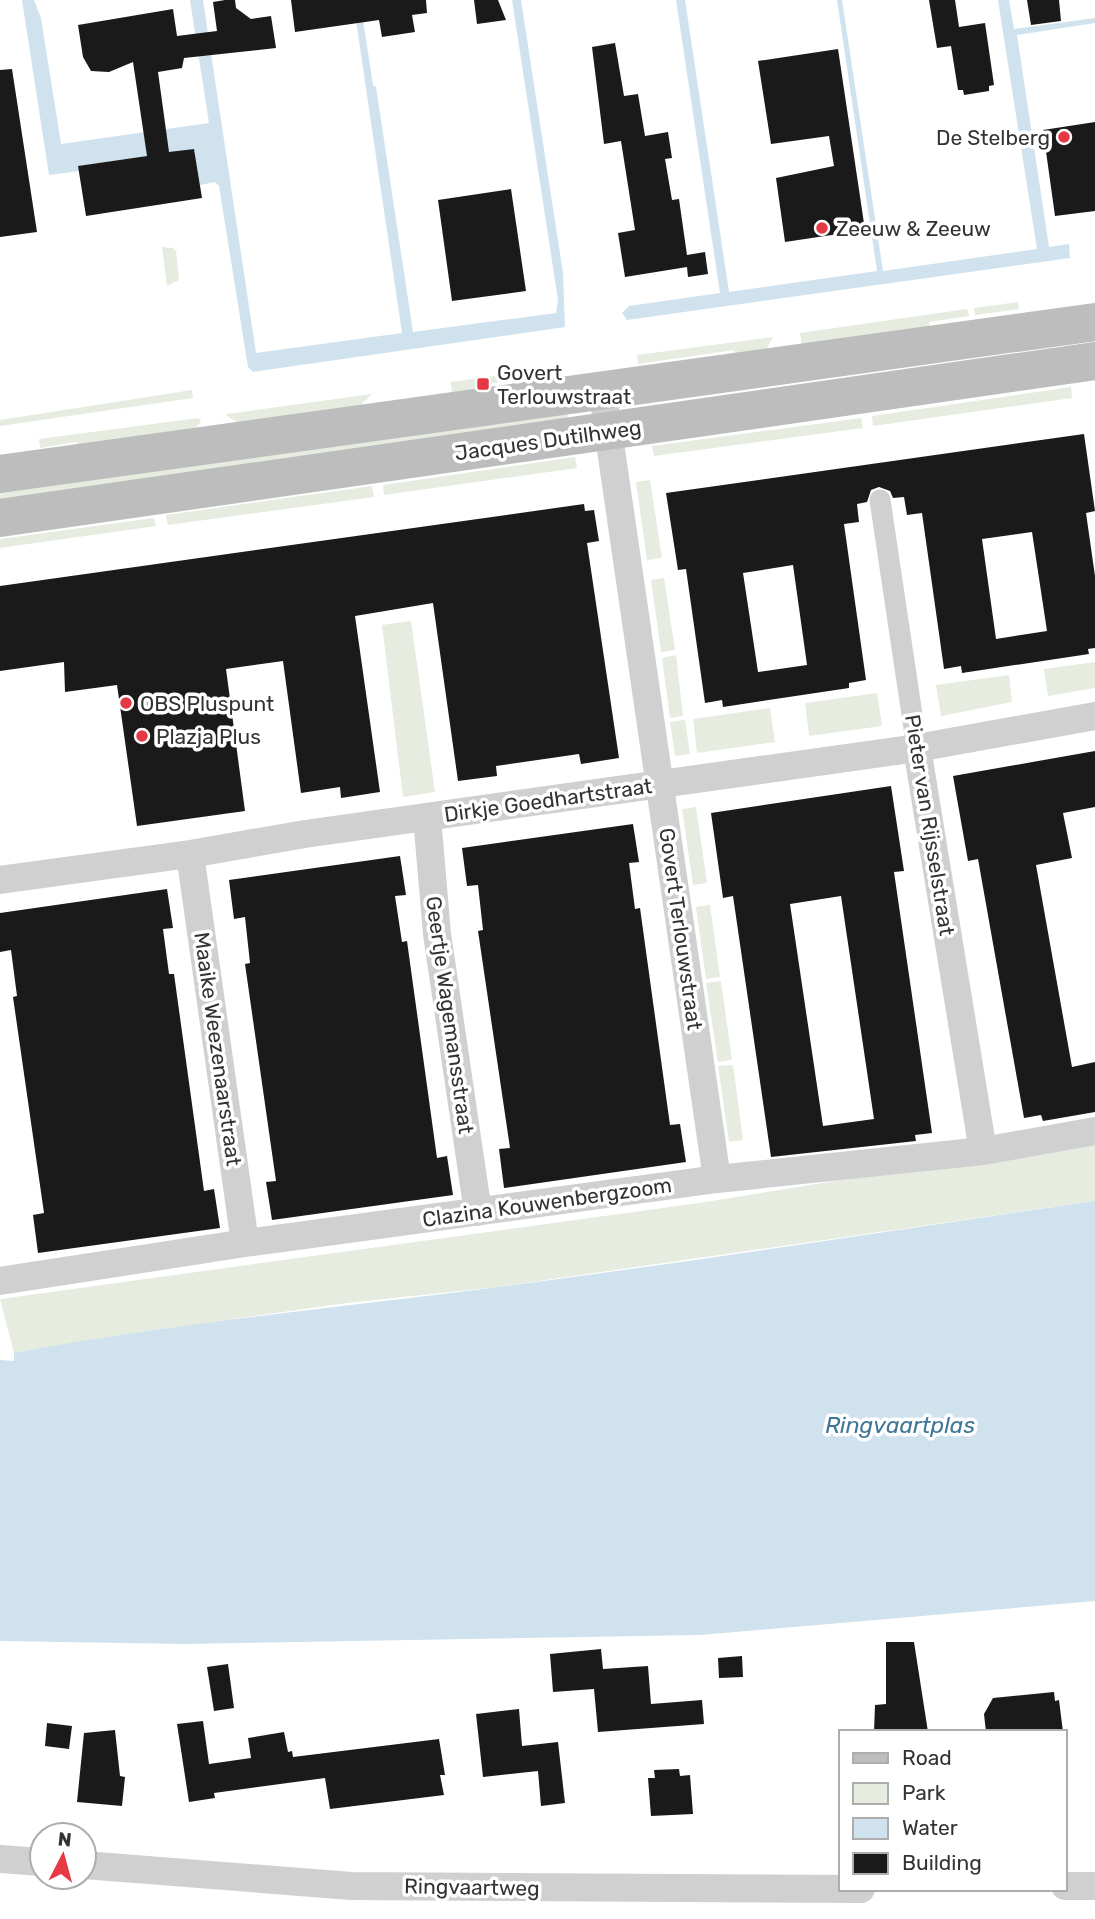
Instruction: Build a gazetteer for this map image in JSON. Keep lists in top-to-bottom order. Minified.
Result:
{"streets":{"main road":["Jacques Dutilhweg"],"street":["Dirkje Goedhartstraat","Pieter van Rijsselstraat","Govert Terlouwstraat","Geertje Wagemansstraat","Maaike Weezenaarstraat","Clazina Kouwenbergzoom","Ringvaartweg"]},"crossings":[["Jacques Dutilhweg","Govert Terlouwstraat"],["Dirkje Goedhartstraat","Pieter van Rijsselstraat"],["Dirkje Goedhartstraat","Govert Terlouwstraat"],["Dirkje Goedhartstraat","Geertje Wagemansstraat"],["Dirkje Goedhartstraat","Maaike Weezenaarstraat"],["Pieter van Rijsselstraat","Clazina Kouwenbergzoom"],["Govert Terlouwstraat","Clazina Kouwenbergzoom"],["Geertje Wagemansstraat","Clazina Kouwenbergzoom"],["Maaike Weezenaarstraat","Clazina Kouwenbergzoom"]],"water":["Ringvaartplas"],"places":{"other":["De Stelberg","Zeeuw & Zeeuw","OBS Pluspunt","Plazja Plus"],"transit":["Govert Terlouwstraat"]},"legend":["Road","Park","Water","Building"],"north":"top"}
